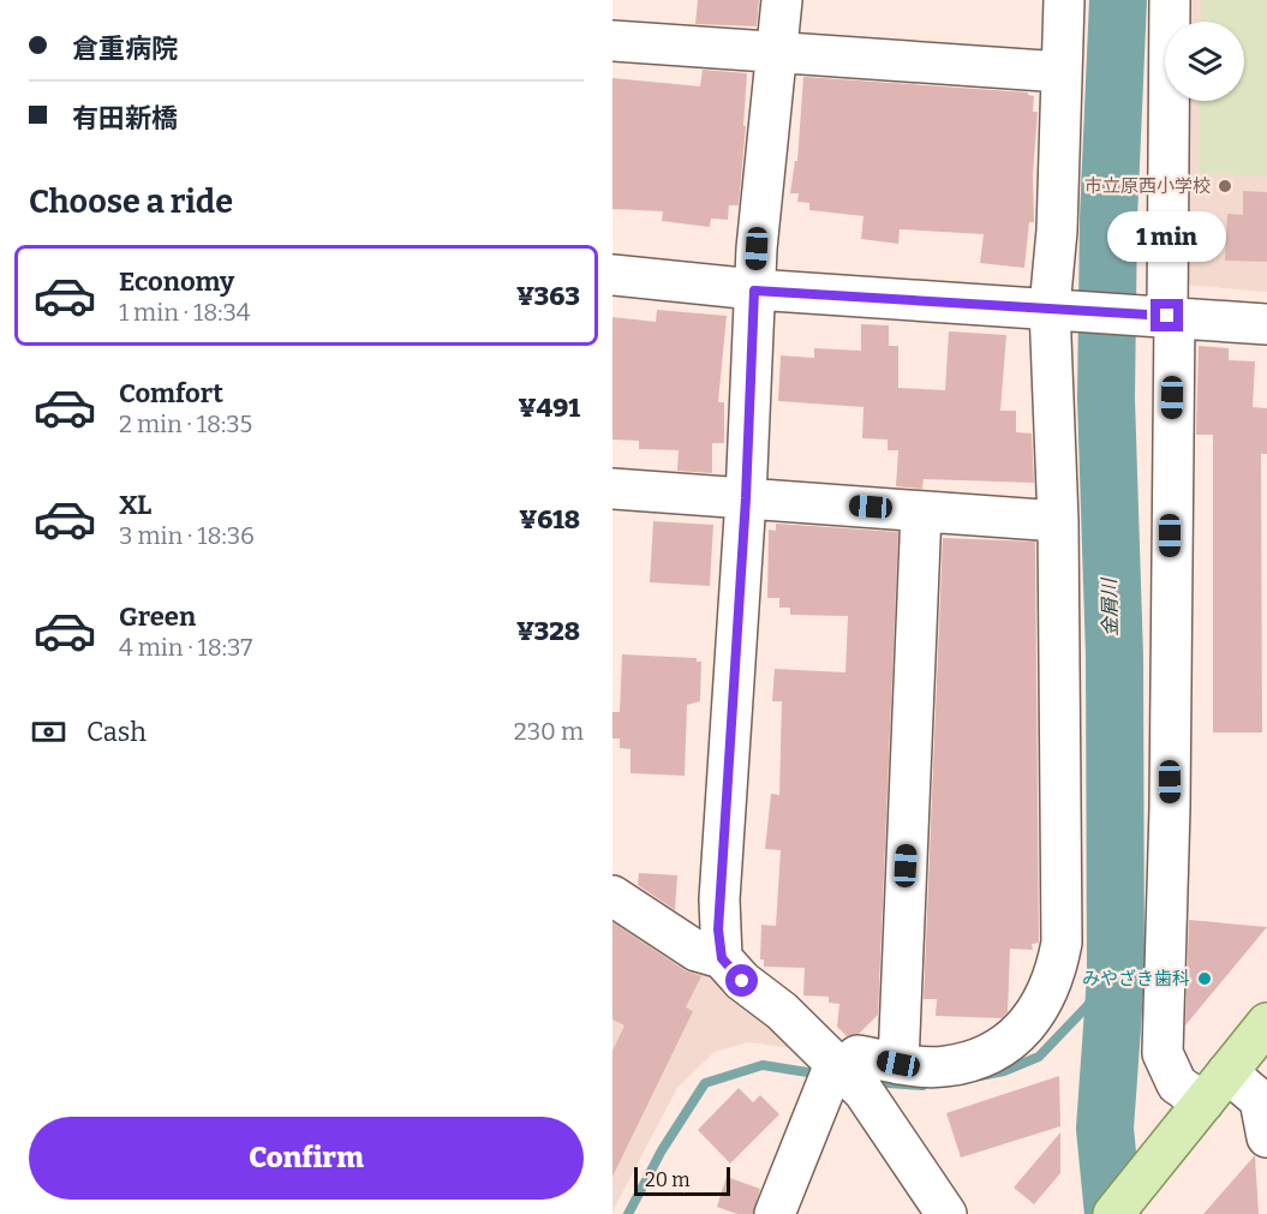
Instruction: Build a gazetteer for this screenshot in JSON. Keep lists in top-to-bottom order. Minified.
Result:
{"water":["金屑川"],"places":["市立原西小学校","みやざき歯科"],"scale_bar":"20 m","page":{"banner":["倉重病院","有田新橋"],"heading":"Choose a ride","bubble":"1 min","list":[{"name":"Economy","note":"1 min · 18:34","value":"¥363"},{"name":"Comfort","note":"2 min · 18:35","value":"¥491"},{"name":"XL","note":"3 min · 18:36","value":"¥618"},{"name":"Green","note":"4 min · 18:37","value":"¥328"}],"pay":["Cash","230 m"],"buttons":"Confirm","scale":"20 m"}}
